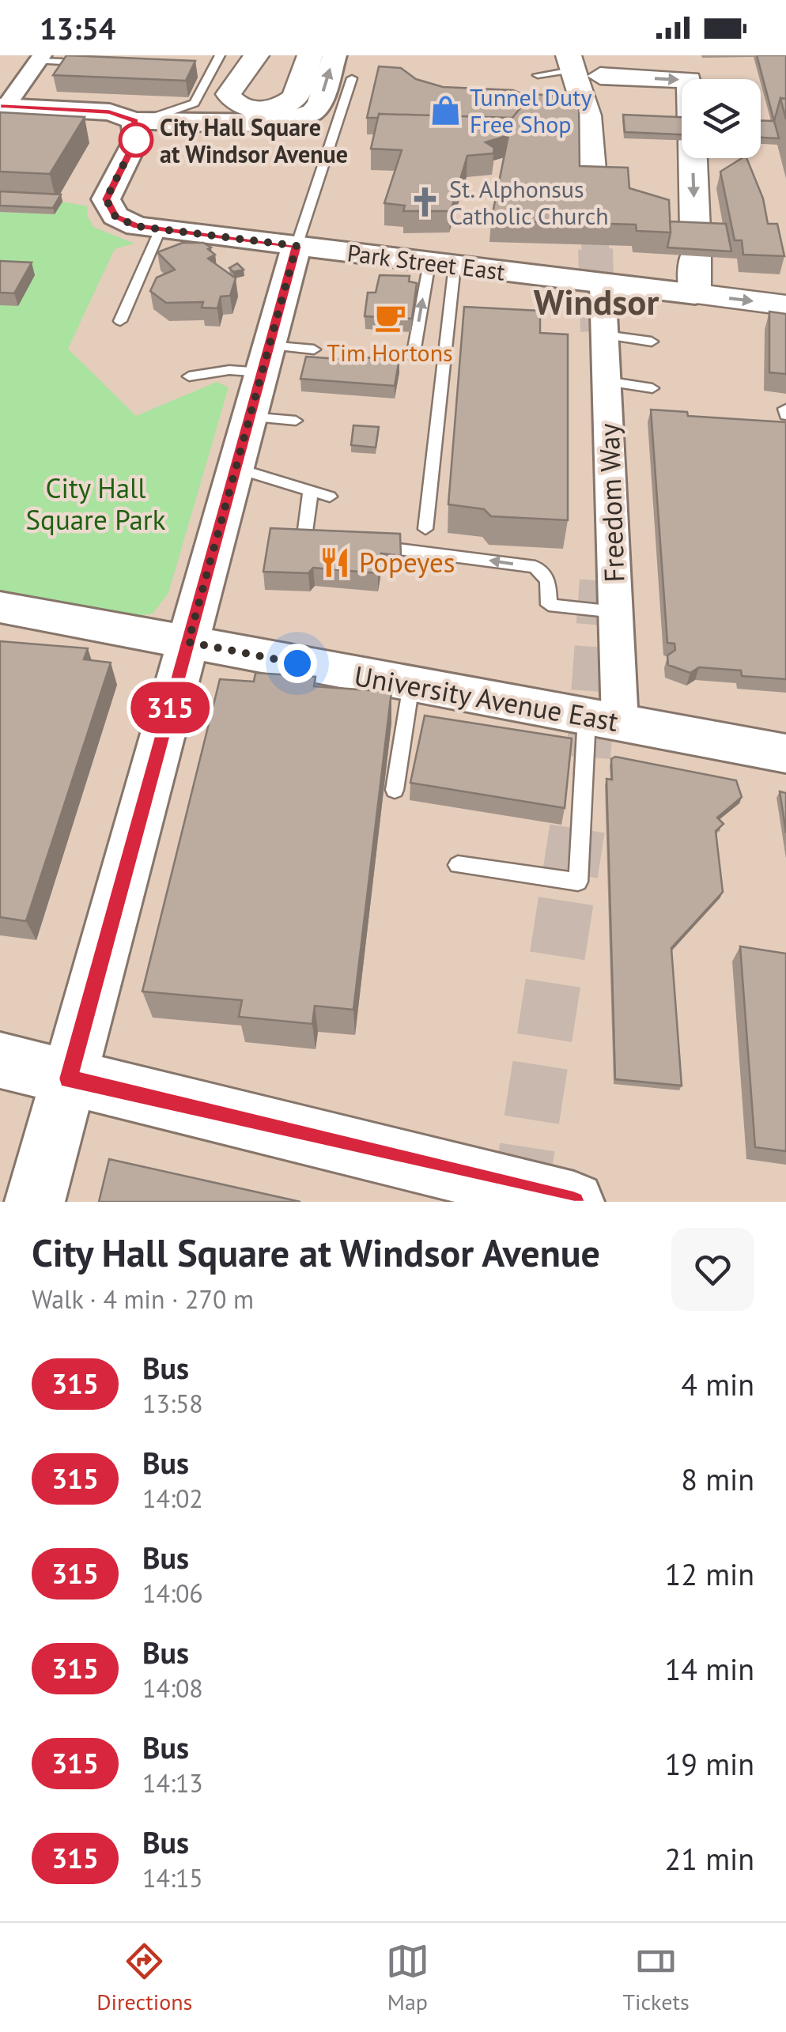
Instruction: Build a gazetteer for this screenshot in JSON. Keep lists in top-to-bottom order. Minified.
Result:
{"streets":{"main road":["Park Street East"],"street":["Freedom Way","University Avenue East"]},"crossings":[["Park Street East","Freedom Way"],["Freedom Way","University Avenue East"]],"districts":["Windsor"],"parks":["City Hall Square Park"],"places":{"shop":["Tunnel Duty Free Shop"],"other":["City Hall Square at Windsor Avenue"],"church":["St. Alphonsus Catholic Church"],"cafe":["Tim Hortons"],"restaurant":["Popeyes"]},"lines":["bus line 315"],"page":{"status":"13:54","on_map":"315","heading":["City Hall Square at Windsor Avenue","Walk · 4 min · 270 m"],"list":[{"mark":"315","name":"Bus","note":"13:58","value":"4 min"},{"mark":"315","name":"Bus","note":"14:02","value":"8 min"},{"mark":"315","name":"Bus","note":"14:06","value":"12 min"},{"mark":"315","name":"Bus","note":"14:08","value":"14 min"},{"mark":"315","name":"Bus","note":"14:13","value":"19 min"},{"mark":"315","name":"Bus","note":"14:15","value":"21 min"}],"tabs":["Directions","Map","Tickets"]}}
